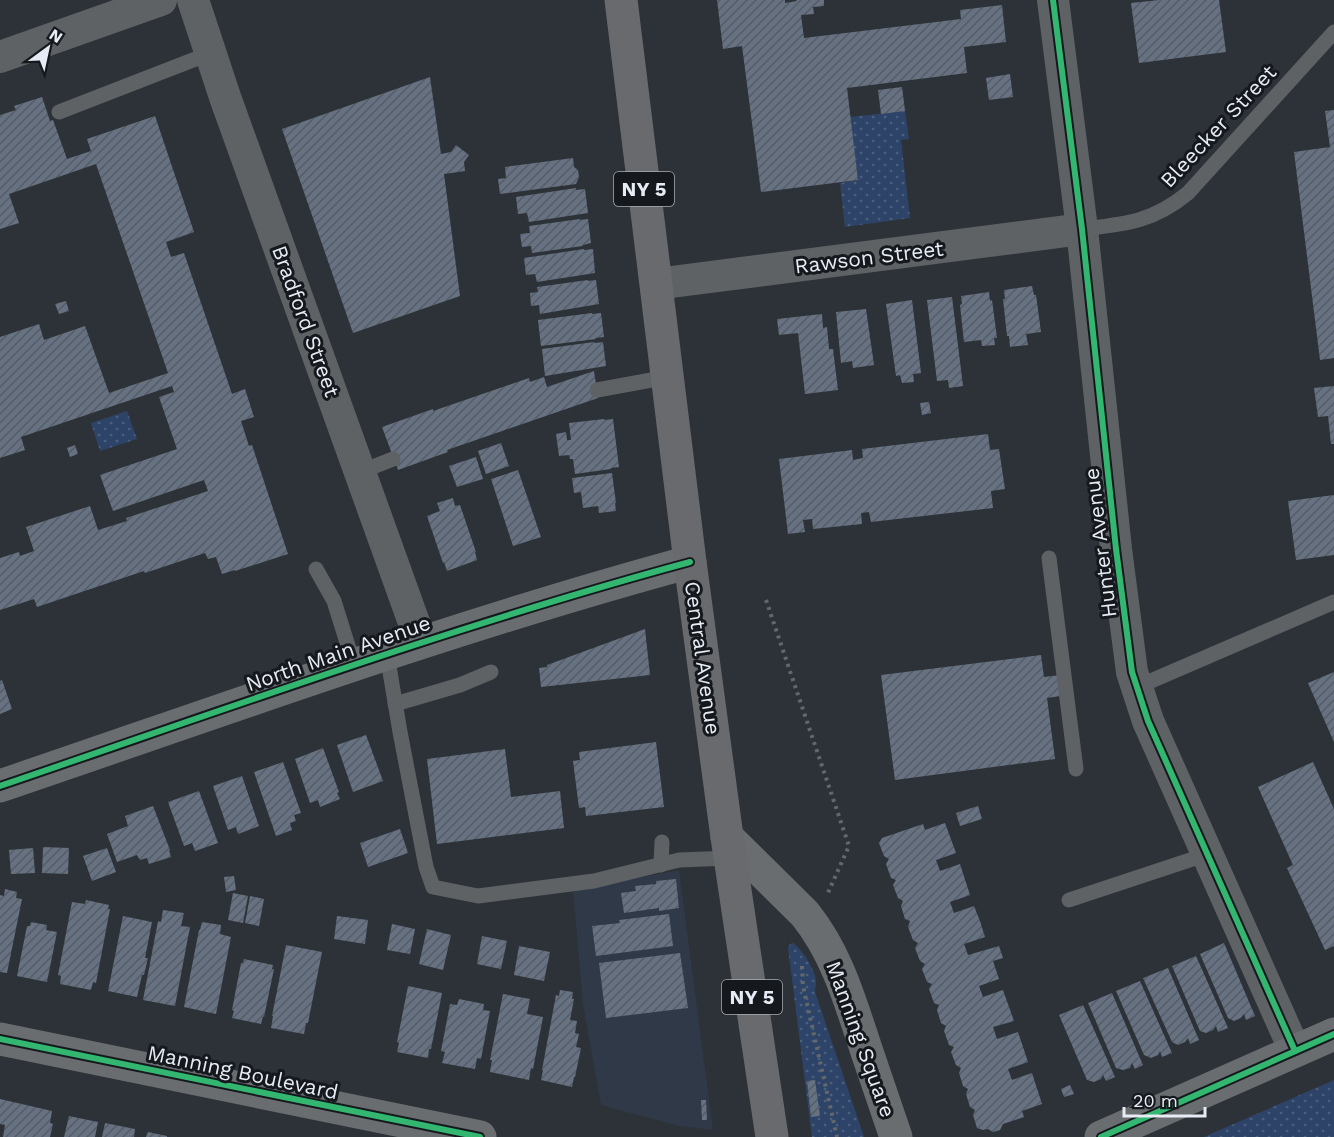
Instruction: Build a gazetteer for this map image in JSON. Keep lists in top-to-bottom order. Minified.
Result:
{"streets":{"main road":["NY 5","Central Avenue"],"street":["Rawson Street","Bradford Street","Hunter Avenue","North Main Avenue","Manning Square","Manning Boulevard"],"lane":["Bleecker Street"]},"crossings":[["Bleecker Street","Rawson Street"],["Bleecker Street","Hunter Avenue"],["Rawson Street","Hunter Avenue"],["Rawson Street","Central Avenue"],["Bradford Street","North Main Avenue"],["North Main Avenue","Central Avenue"],["Central Avenue","Manning Square"]],"scale_bar":"20 m","north":"top right"}
